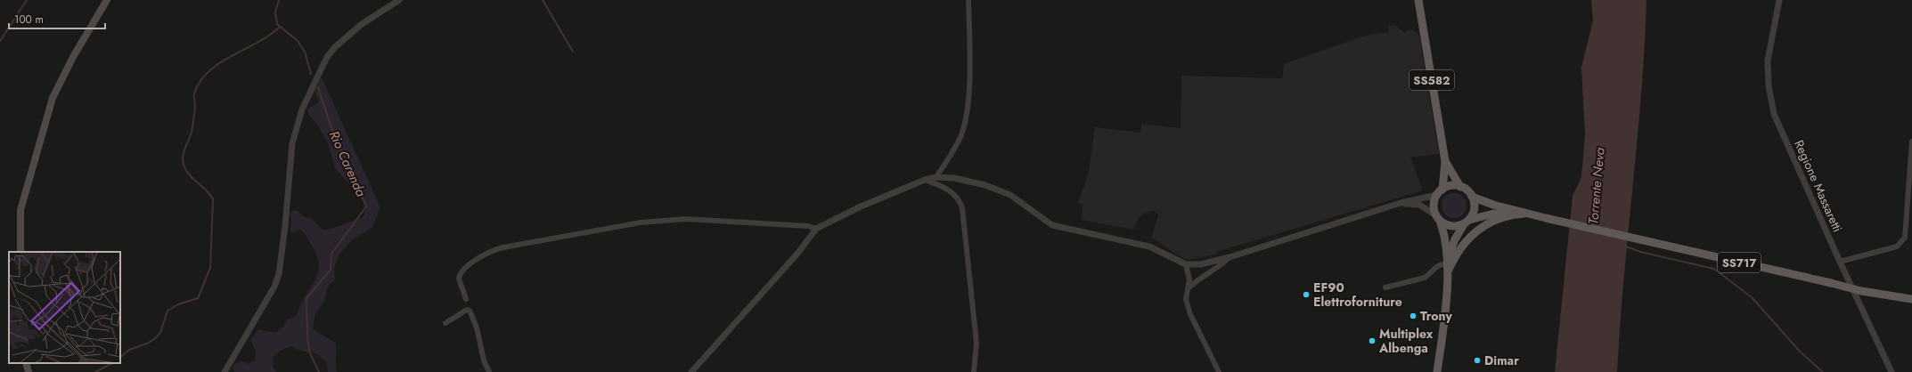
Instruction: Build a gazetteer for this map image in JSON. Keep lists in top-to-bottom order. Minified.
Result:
{"streets":{"main road":["SS582","SS717"],"street":["Regione Massaretti"]},"crossings":[["SS582","SS717"]],"water":["Rio Carenda","Torrente Neva"],"places":["EF90 Elettroforniture","Trony","Multiplex Albenga","Dimar"],"scale_bar":"100 m"}
